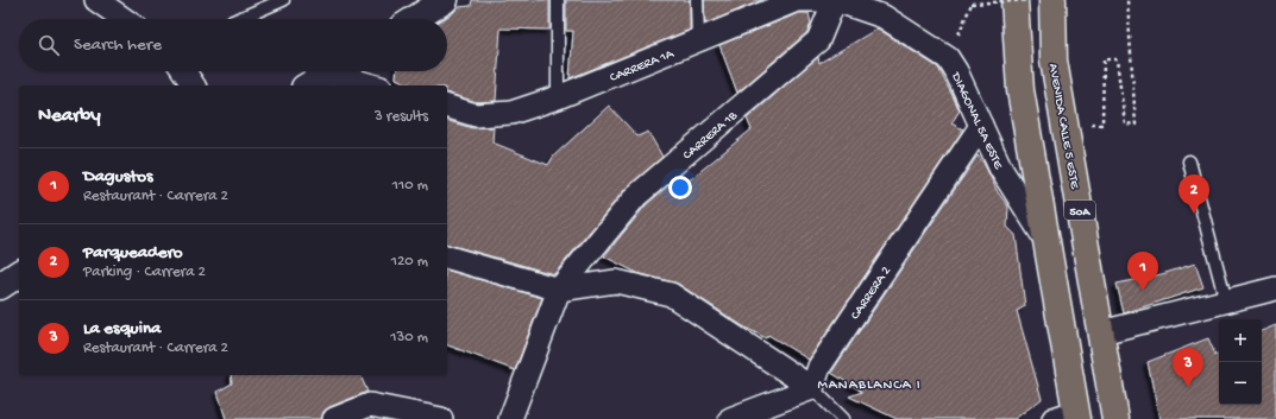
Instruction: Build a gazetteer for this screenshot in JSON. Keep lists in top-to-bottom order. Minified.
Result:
{"streets":{"main road":["AVENIDA CALLE 5 ESTE","50A"],"street":["CARRERA 1A","DIAGONAL 5A ESTE","CARRERA 1B","CARRERA 2"]},"crossings":[["CARRERA 1A","DIAGONAL 5A ESTE"],["CARRERA 1A","CARRERA 1B"],["DIAGONAL 5A ESTE","CARRERA 1B"],["DIAGONAL 5A ESTE","CARRERA 2"]],"districts":["MANABLANCA I"],"page":{"search":"Search here","heading":["Nearby","3 results"],"list":[{"mark":"1","name":"Dagustos","note":"Restaurant · Carrera 2","value":"110 m"},{"mark":"2","name":"Parqueadero","note":"Parking · Carrera 2","value":"120 m"},{"mark":"3","name":"La esquina","note":"Restaurant · Carrera 2","value":"130 m"}],"pins":["2","1","3"],"map_buttons":["+","−"]}}
